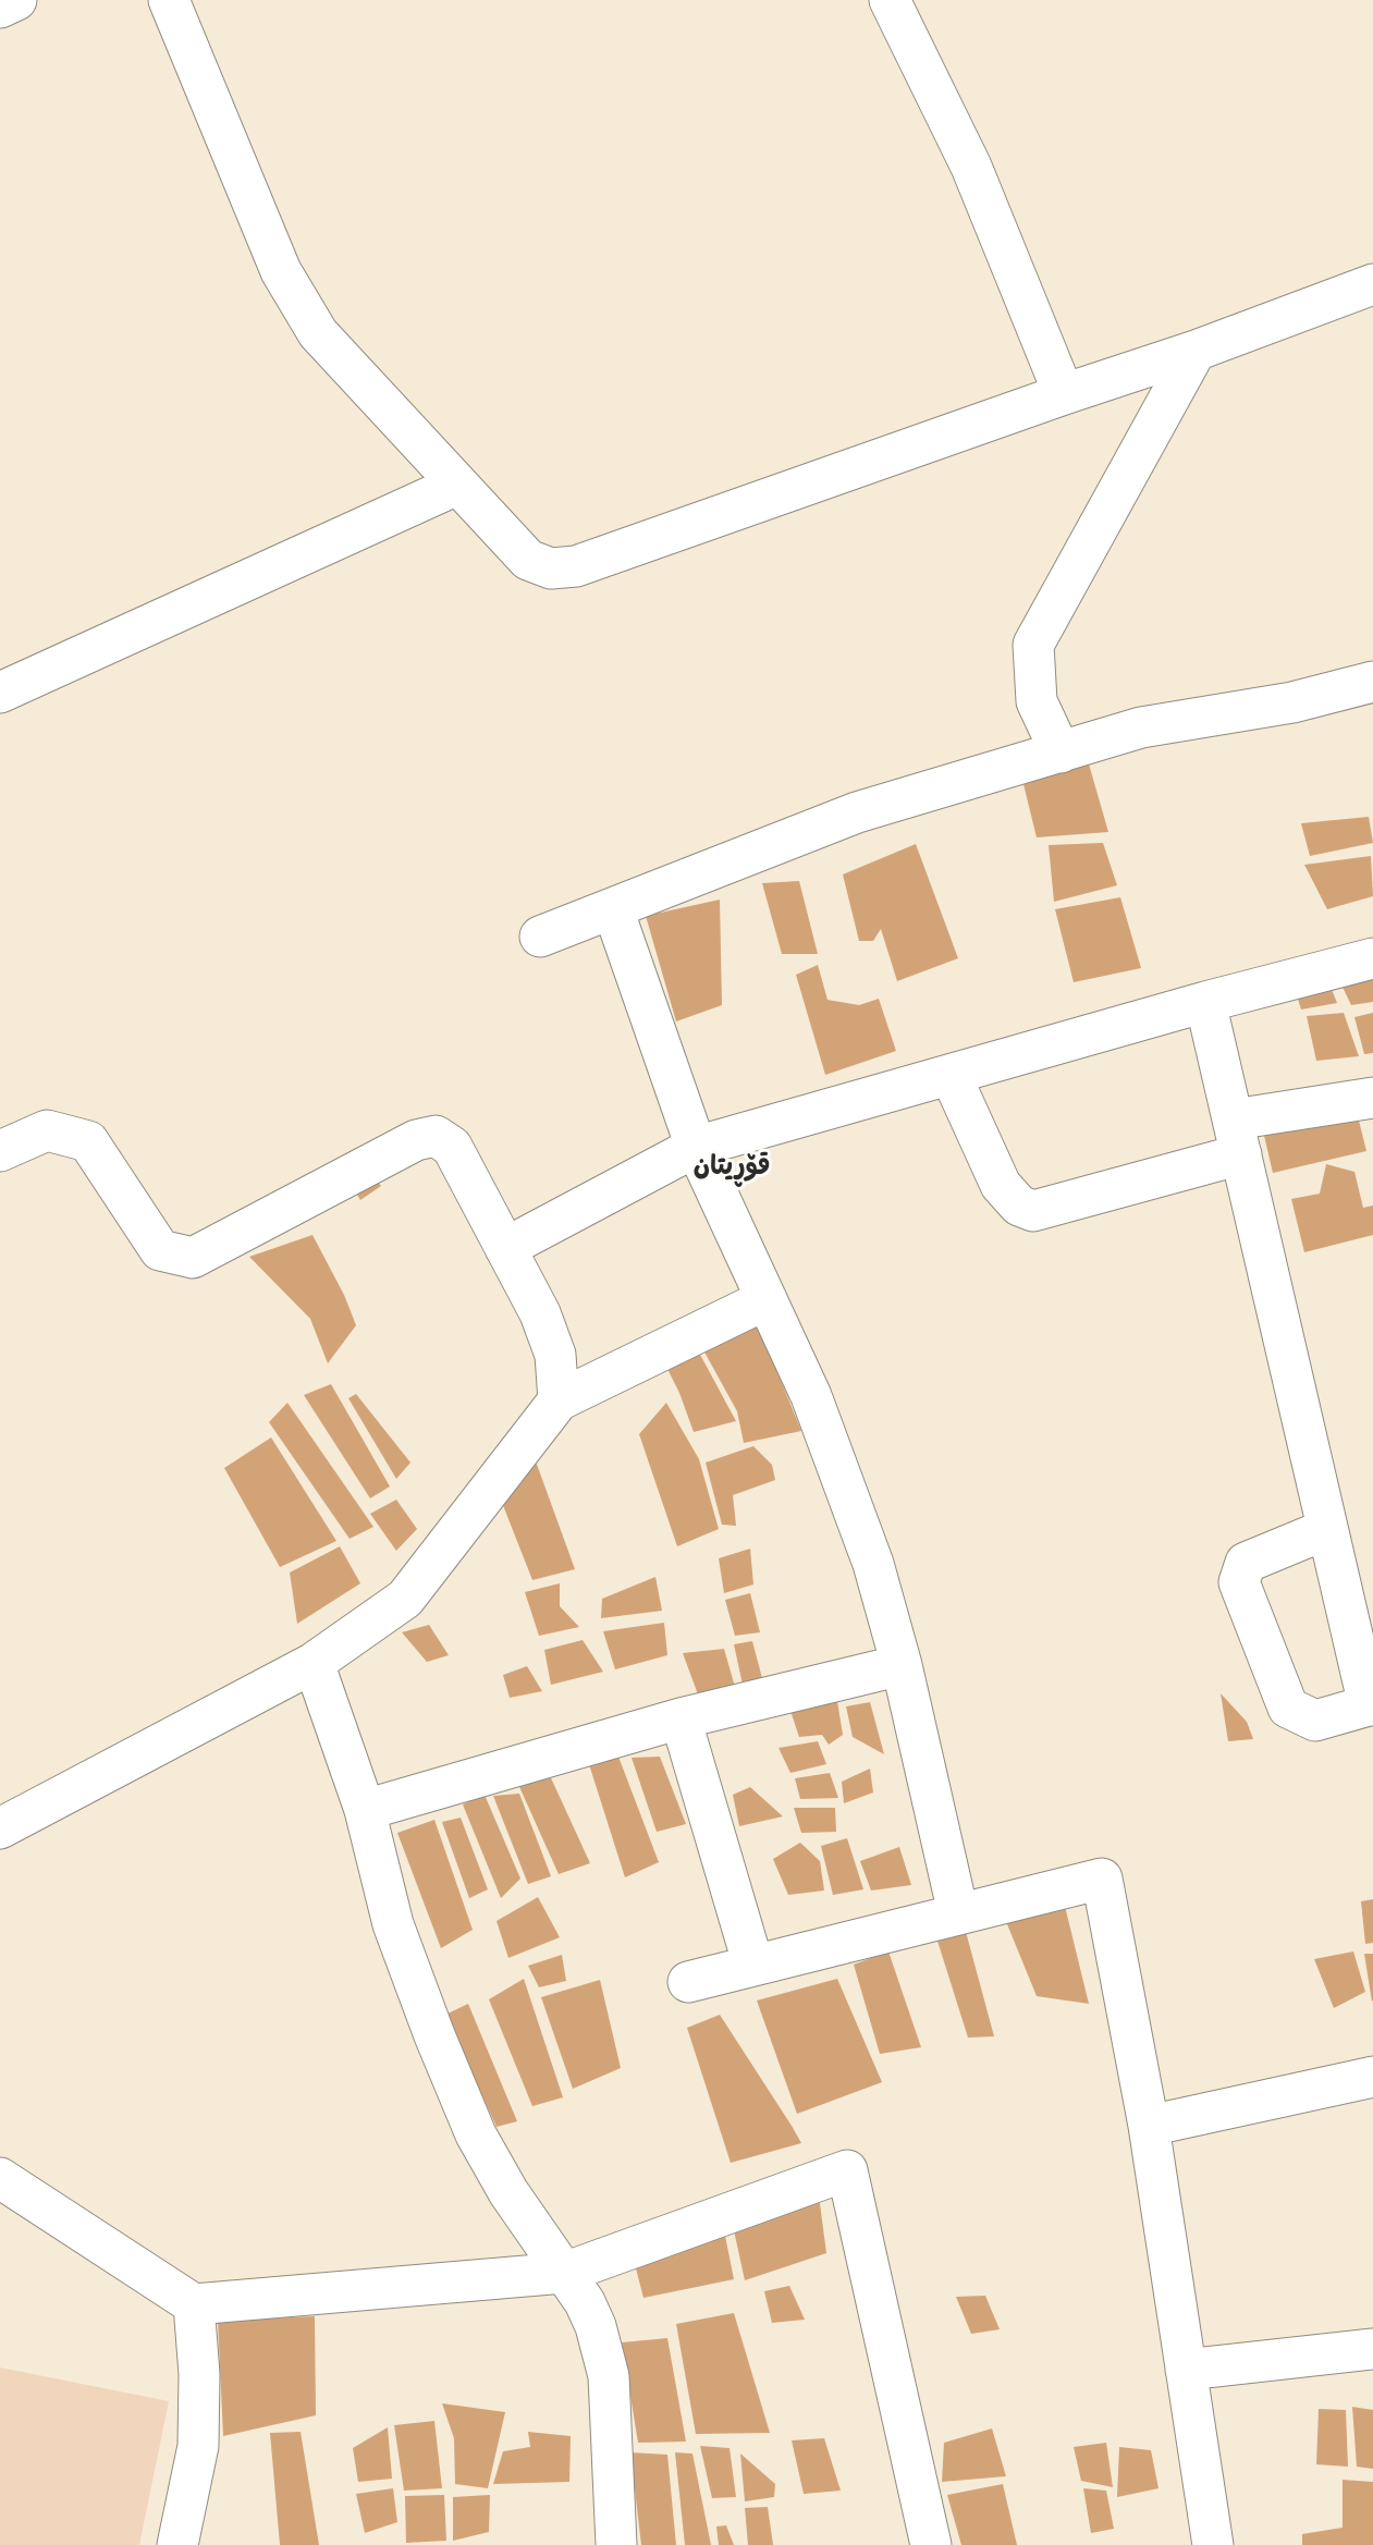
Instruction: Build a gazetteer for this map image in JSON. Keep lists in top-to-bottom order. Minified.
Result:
{"districts":["قۆڕیتان"]}
